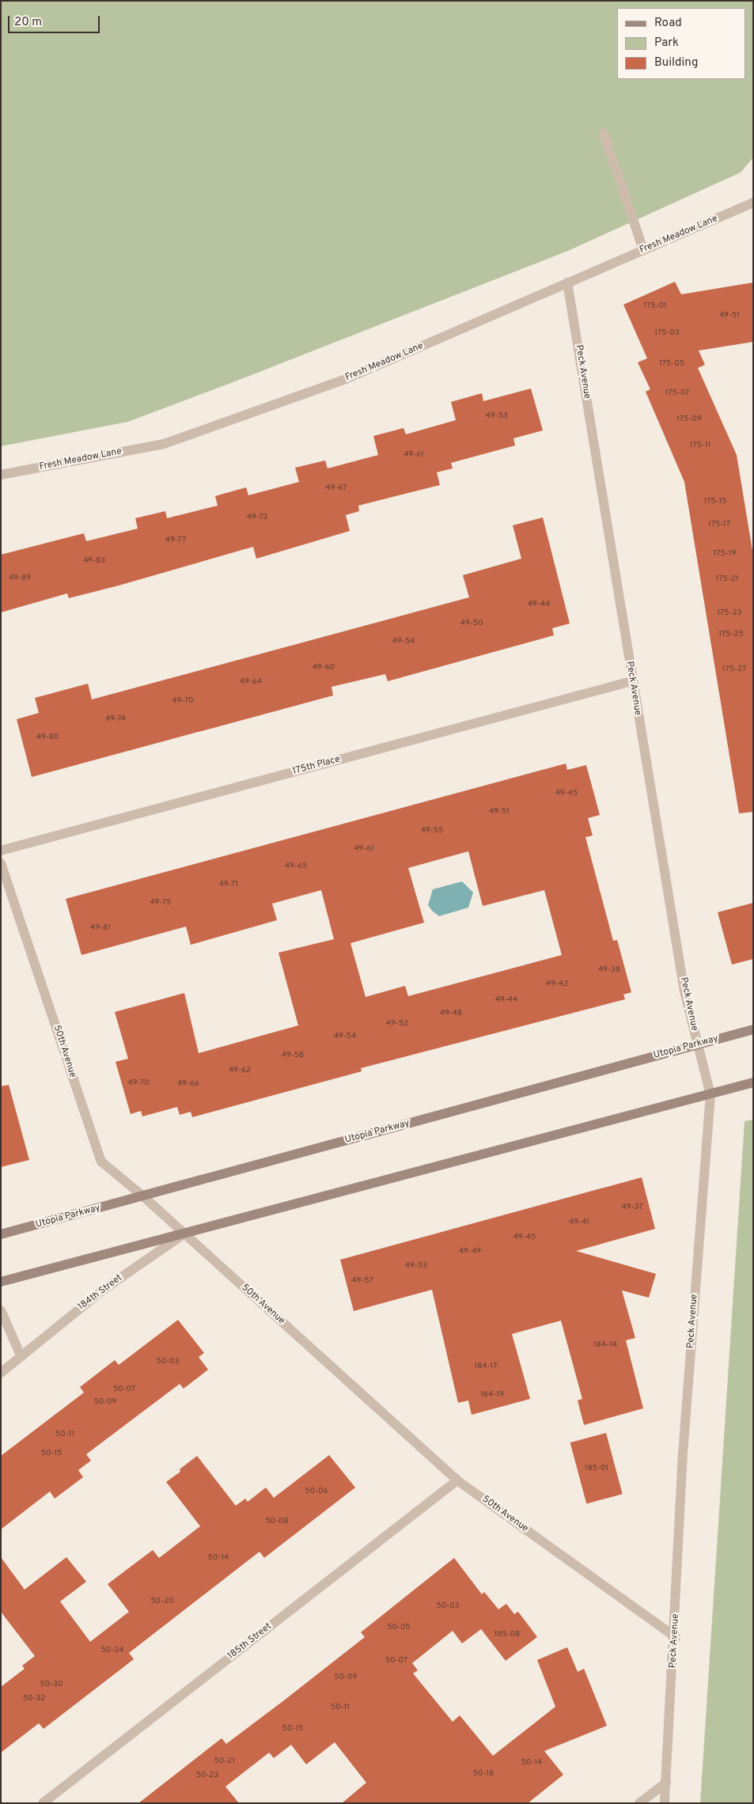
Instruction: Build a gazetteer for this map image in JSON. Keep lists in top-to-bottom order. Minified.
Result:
{"streets":{"main road":["Utopia Parkway"],"street":["Fresh Meadow Lane","Peck Avenue","175th Place","50th Avenue","184th Street","185th Street"]},"crossings":[["Fresh Meadow Lane","Peck Avenue"],["Peck Avenue","175th Place"],["Peck Avenue","Utopia Parkway"],["Peck Avenue","50th Avenue"],["Utopia Parkway","50th Avenue"],["50th Avenue","184th Street"],["50th Avenue","185th Street"]],"house_numbers":["175-01","49-51","175-03","175-05","175-07","49-53","175-09","175-11","49-61","49-67","175-15","49-73","175-17","49-77","175-19","49-83","49-89","175-21","49-44","175-23","49-50","175-25","49-54","49-60","175-27","49-64","49-70","49-74","49-80","49-45","49-51","49-55","49-61","49-65","49-71","49-75","49-81","49-38","49-42","49-44","49-48","49-52","49-54","49-58","49-62","49-70","49-66","49-37","49-41","49-45","49-49","49-53","49-57","184-14","50-03","184-17","50-07","184-19","50-09","50-11","50-15","185-01","50-06","50-08","50-14","50-20","50-03","50-05","185-08","50-24","50-07","50-09","50-30","50-32","50-11","50-15","50-21","50-14","50-18","50-23"],"legend":["Road","Park","Building"],"scale_bar":"20 m"}
